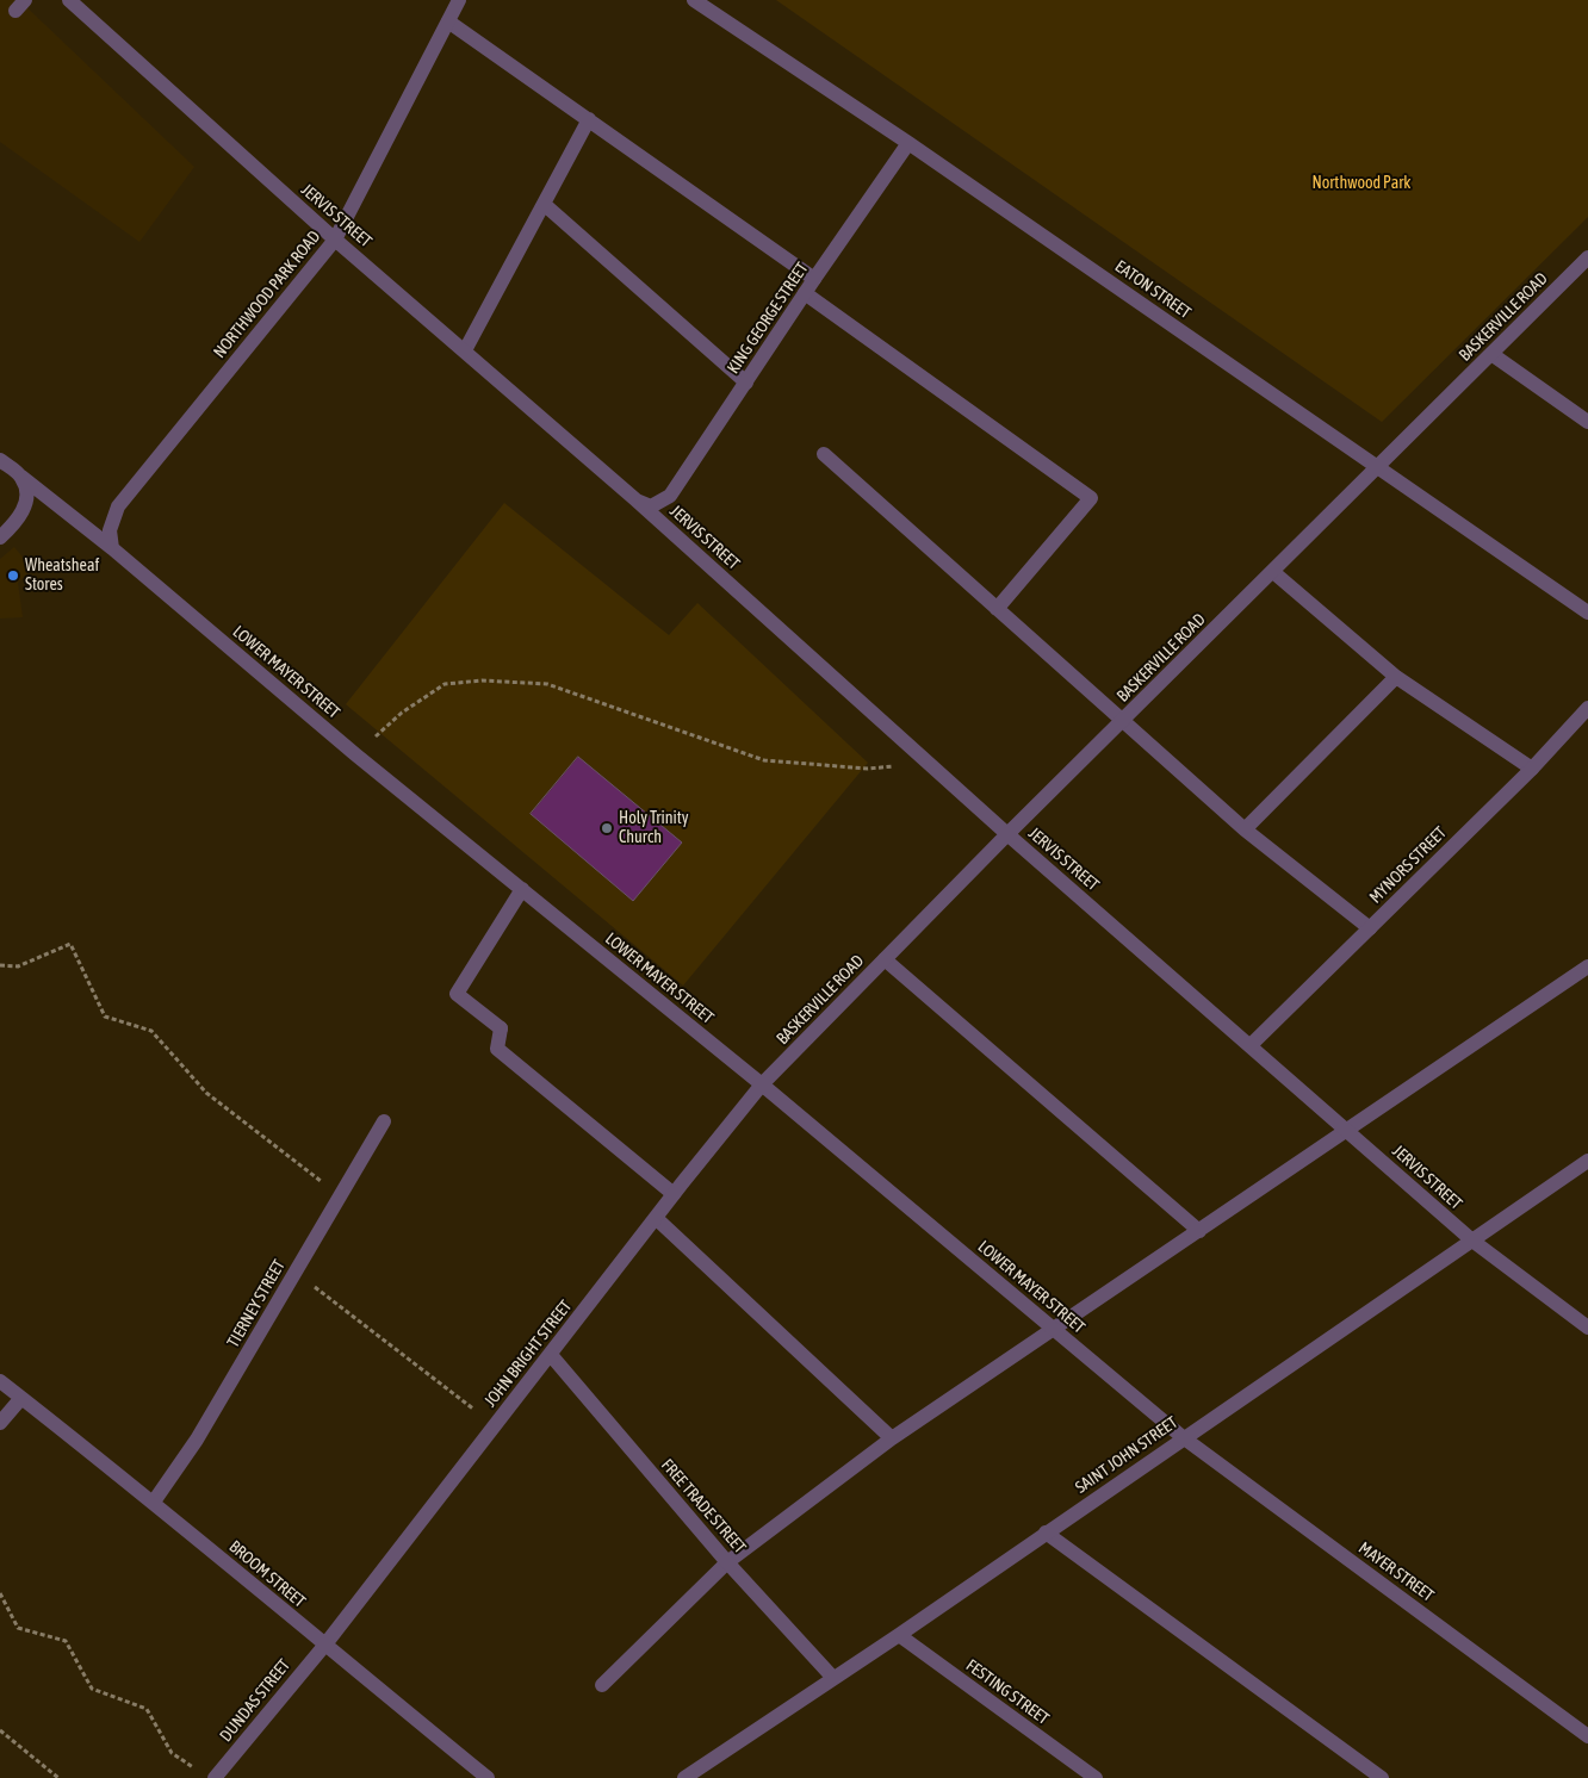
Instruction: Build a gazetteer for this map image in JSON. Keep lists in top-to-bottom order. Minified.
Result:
{"streets":{"street":["JERVIS STREET","EATON STREET","NORTHWOOD PARK ROAD","BASKERVILLE ROAD","KING GEORGE STREET","LOWER MAYER STREET","MYNORS STREET","TIERNEY STREET","JOHN BRIGHT STREET","SAINT JOHN STREET","FREE TRADE STREET","MAYER STREET","BROOM STREET","FESTING STREET","DUNDAS STREET"]},"crossings":[["JERVIS STREET","NORTHWOOD PARK ROAD"],["JERVIS STREET","BASKERVILLE ROAD"],["JERVIS STREET","KING GEORGE STREET"],["JERVIS STREET","MYNORS STREET"],["JERVIS STREET","SAINT JOHN STREET"],["EATON STREET","BASKERVILLE ROAD"],["EATON STREET","KING GEORGE STREET"],["NORTHWOOD PARK ROAD","LOWER MAYER STREET"],["BASKERVILLE ROAD","LOWER MAYER STREET"],["BASKERVILLE ROAD","JOHN BRIGHT STREET"],["LOWER MAYER STREET","JOHN BRIGHT STREET"],["LOWER MAYER STREET","SAINT JOHN STREET"],["LOWER MAYER STREET","MAYER STREET"],["TIERNEY STREET","BROOM STREET"],["JOHN BRIGHT STREET","FREE TRADE STREET"],["JOHN BRIGHT STREET","BROOM STREET"],["JOHN BRIGHT STREET","DUNDAS STREET"],["SAINT JOHN STREET","FREE TRADE STREET"],["SAINT JOHN STREET","MAYER STREET"],["SAINT JOHN STREET","FESTING STREET"],["BROOM STREET","DUNDAS STREET"]],"parks":["Northwood Park"],"places":["Wheatsheaf Stores","Holy Trinity Church"]}
